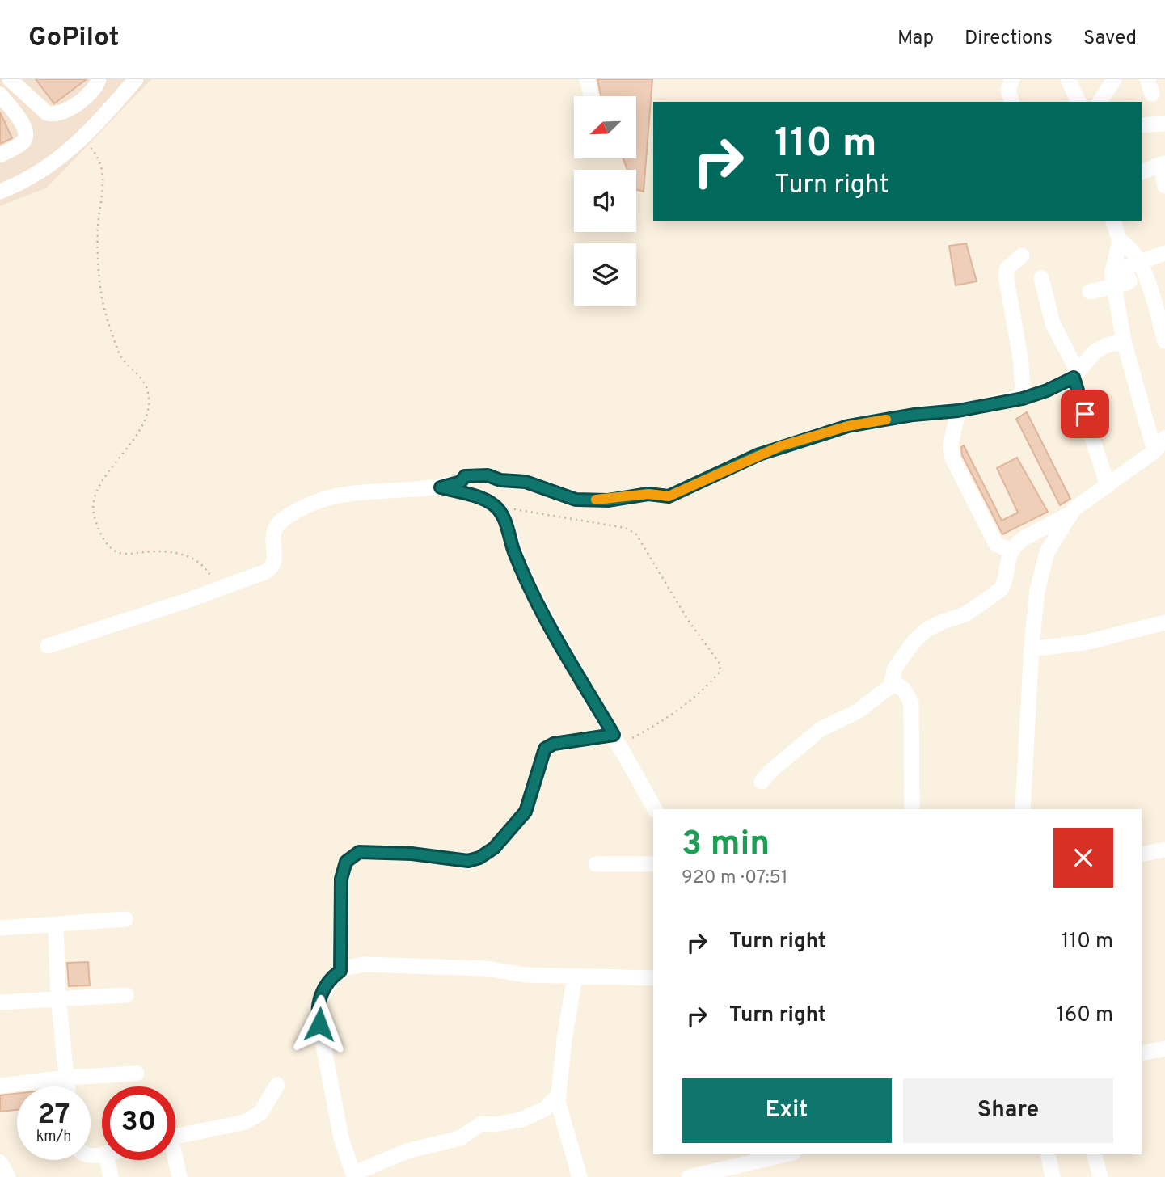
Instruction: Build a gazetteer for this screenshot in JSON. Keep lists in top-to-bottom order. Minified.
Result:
{"north":"bottom left","page":{"header":"GoPilot","nav":["Map","Directions","Saved"],"turn":["110 m","Turn right"],"heading":["3 min","920 m · 07:51"],"list":[{"name":"Turn right","value":"110 m"},{"name":"Turn right","value":"160 m"}],"buttons":["Exit","Share"],"speed":"27 km/h","limit":"30"}}
